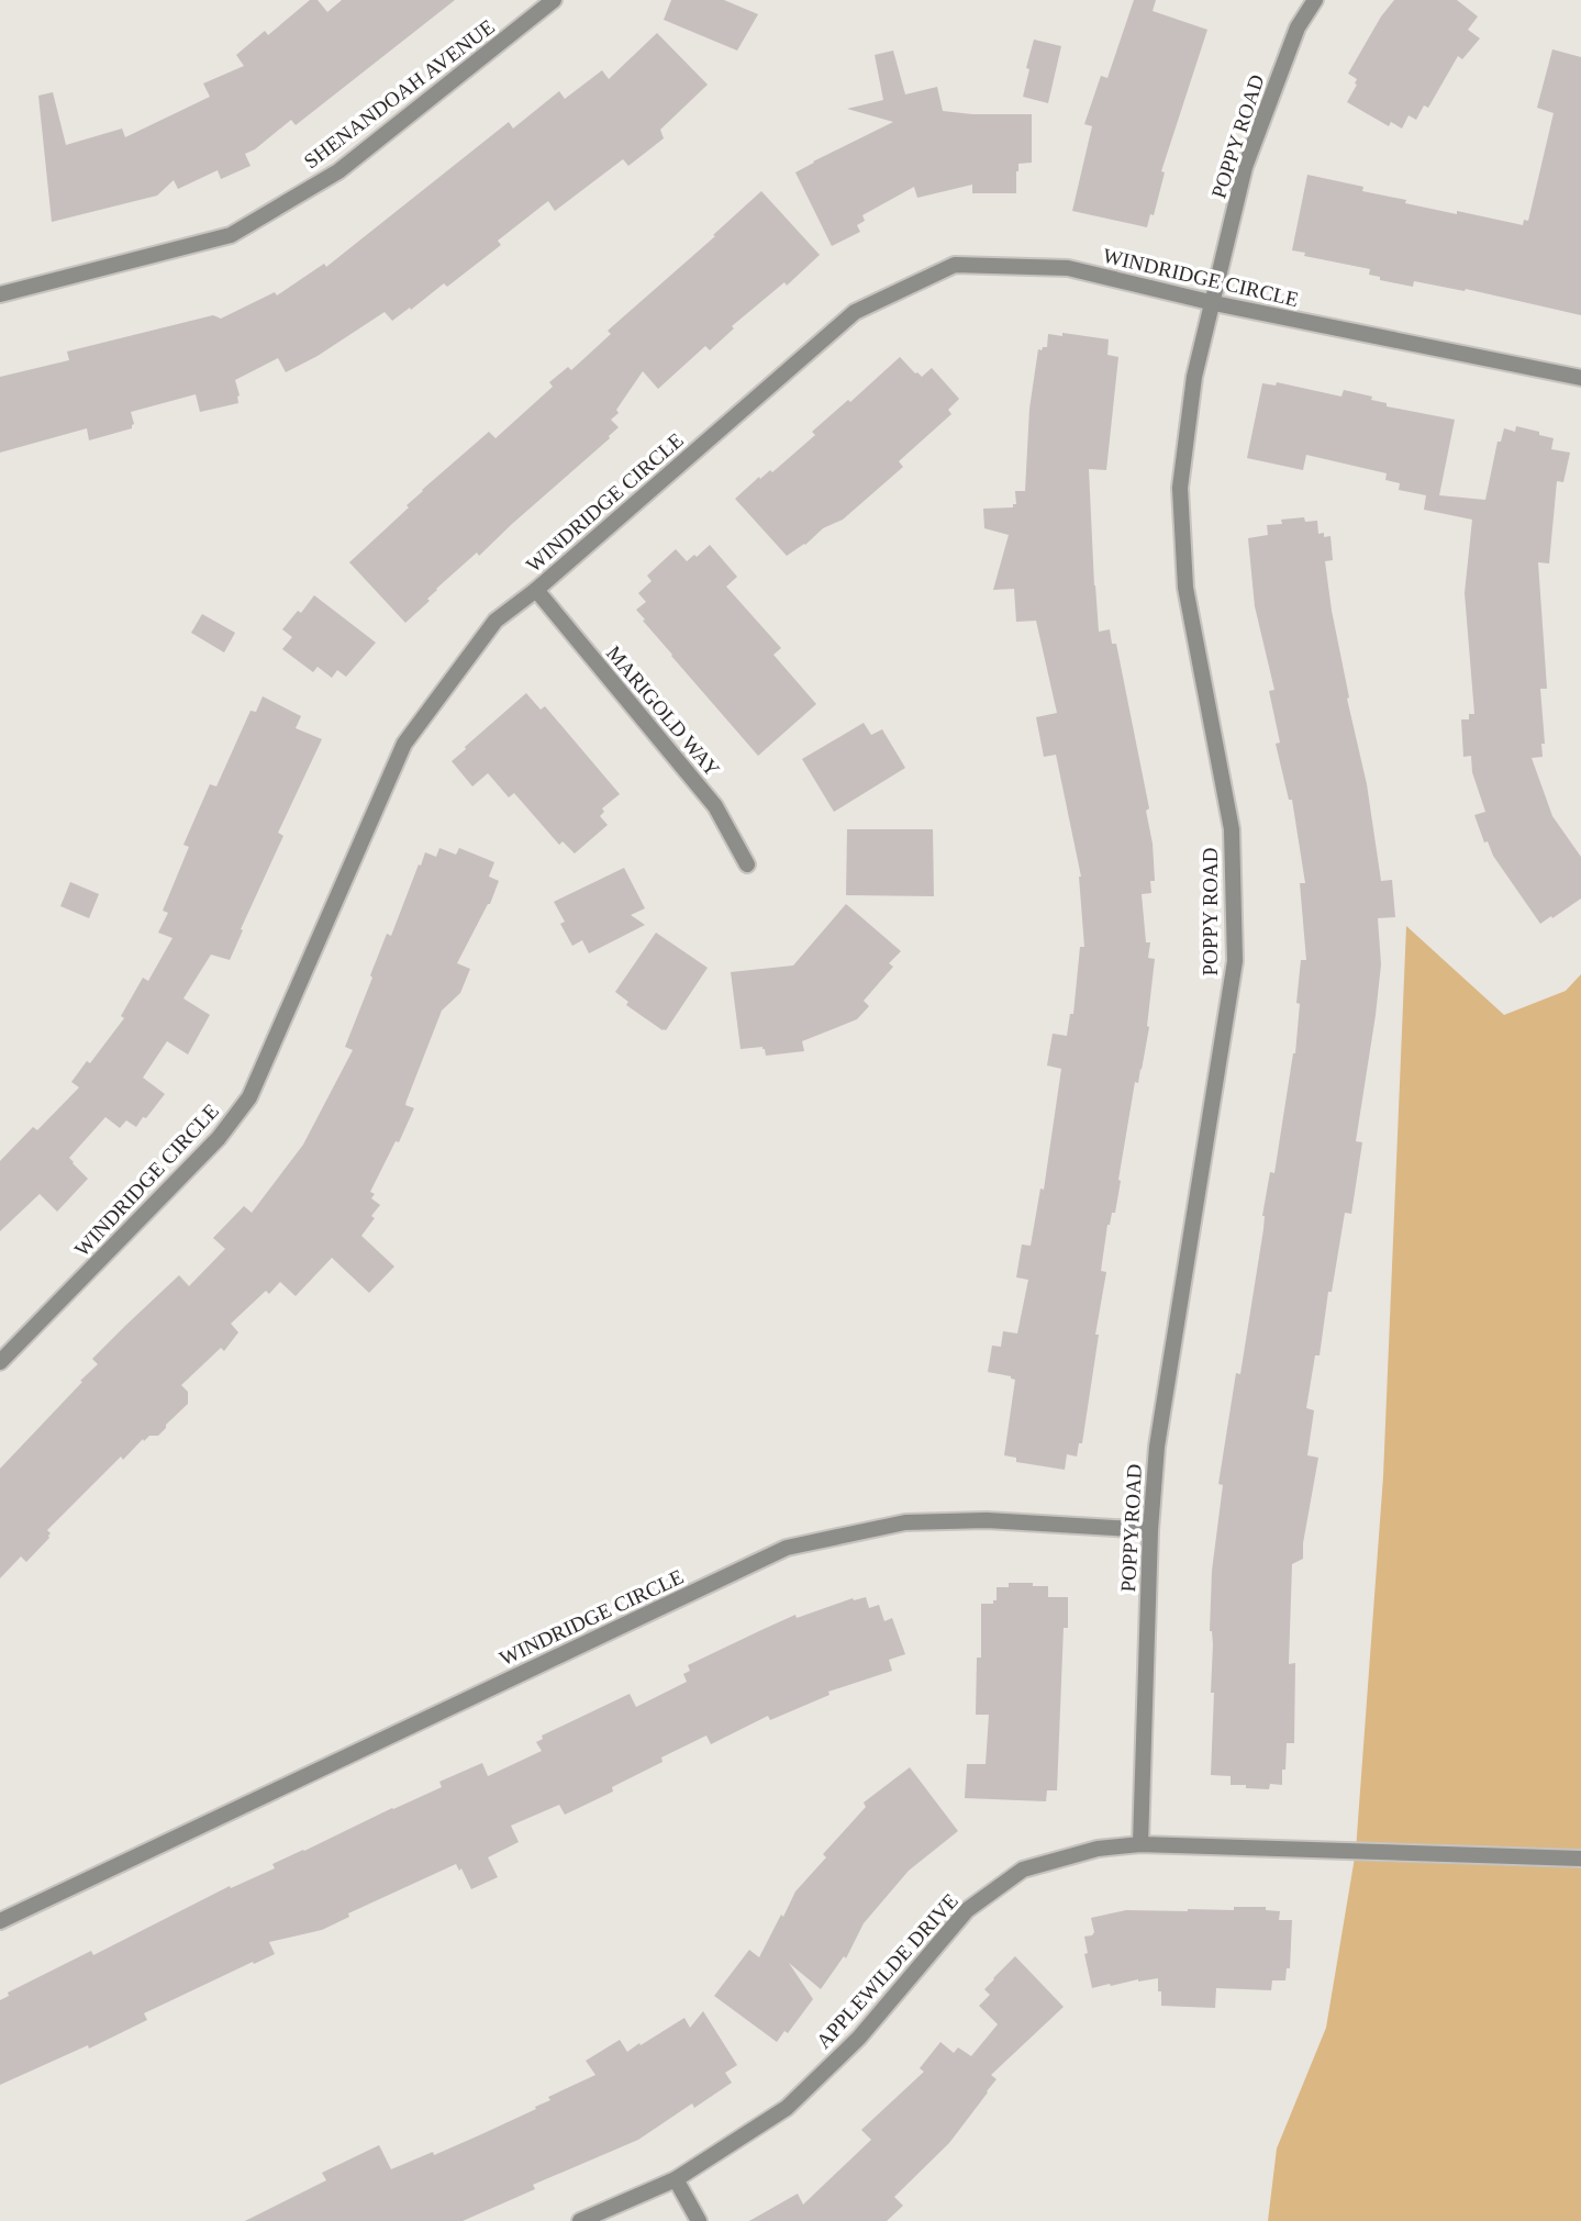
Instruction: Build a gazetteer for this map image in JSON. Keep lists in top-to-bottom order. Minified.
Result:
{"streets":{"street":["SHENANDOAH AVENUE","POPPY ROAD","WINDRIDGE CIRCLE","MARIGOLD WAY","APPLEWILDE DRIVE"]},"crossings":[["POPPY ROAD","WINDRIDGE CIRCLE"],["POPPY ROAD","APPLEWILDE DRIVE"],["WINDRIDGE CIRCLE","MARIGOLD WAY"]]}
